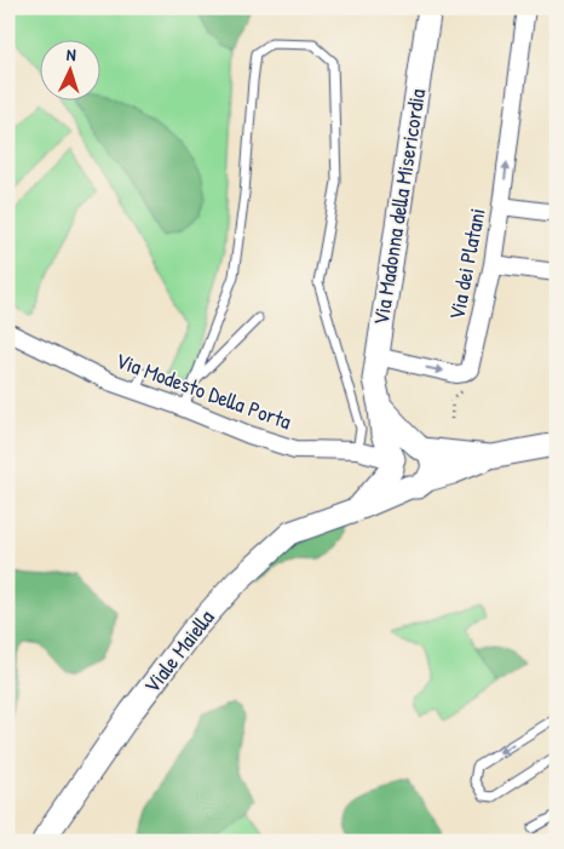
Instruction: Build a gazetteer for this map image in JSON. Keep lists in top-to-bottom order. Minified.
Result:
{"streets":{"main road":["Via Madonna della Misericordia","Viale Maiella"],"street":["Via dei Platani","Via Modesto Della Porta"]},"crossings":[["Via Madonna della Misericordia","Via dei Platani"],["Via Madonna della Misericordia","Via Modesto Della Porta"],["Via Madonna della Misericordia","Viale Maiella"],["Via Modesto Della Porta","Viale Maiella"]],"one_way":["Via dei Platani"],"north":"top"}
